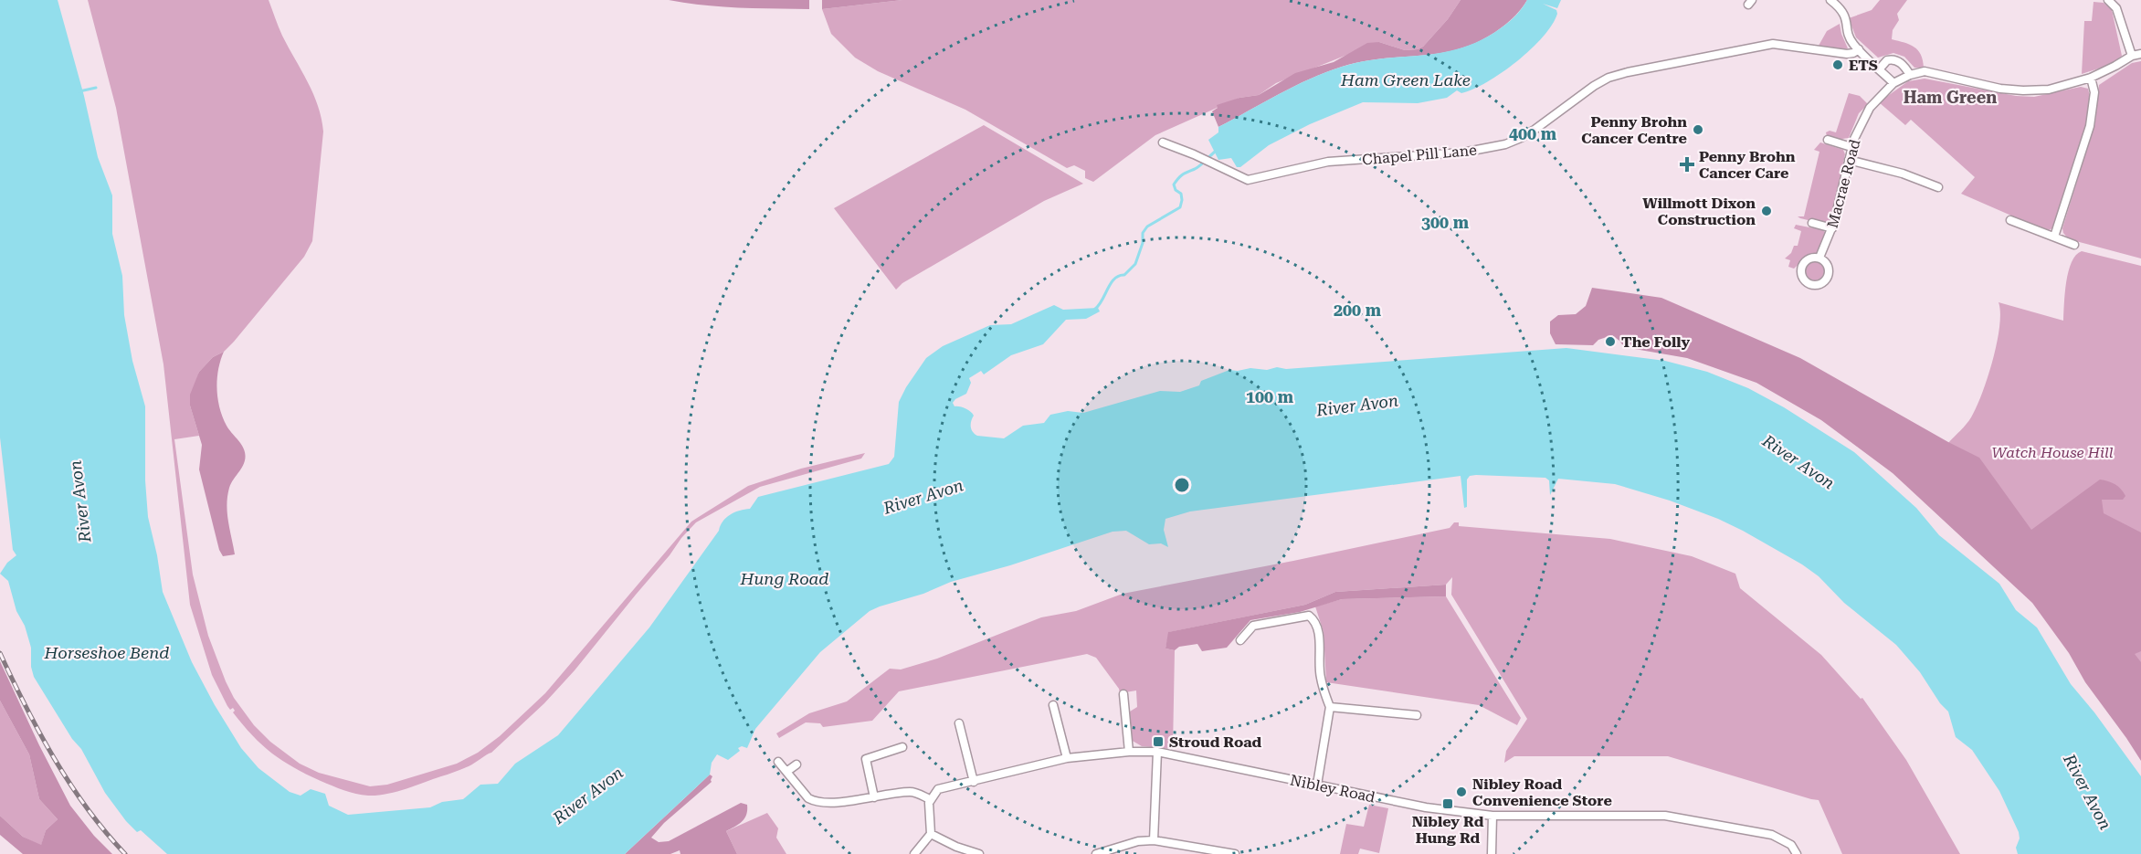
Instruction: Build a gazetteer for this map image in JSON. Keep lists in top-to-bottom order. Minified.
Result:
{"streets":{"street":["Chapel Pill Lane","Macrae Road","Nibley Road"]},"districts":["Ham Green"],"water":["Ham Green Lake","River Avon","Hung Road","Horseshoe Bend"],"parks":["Watch House Hill"],"places":{"other":["ETS","Penny Brohn Cancer Centre","Willmott Dixon Construction","The Folly","Nibley Road Convenience Store"],"health":["Penny Brohn Cancer Care"],"transit":["Stroud Road","Nibley Rd Hung Rd"]},"rings":["400 m","300 m","200 m","100 m"]}
